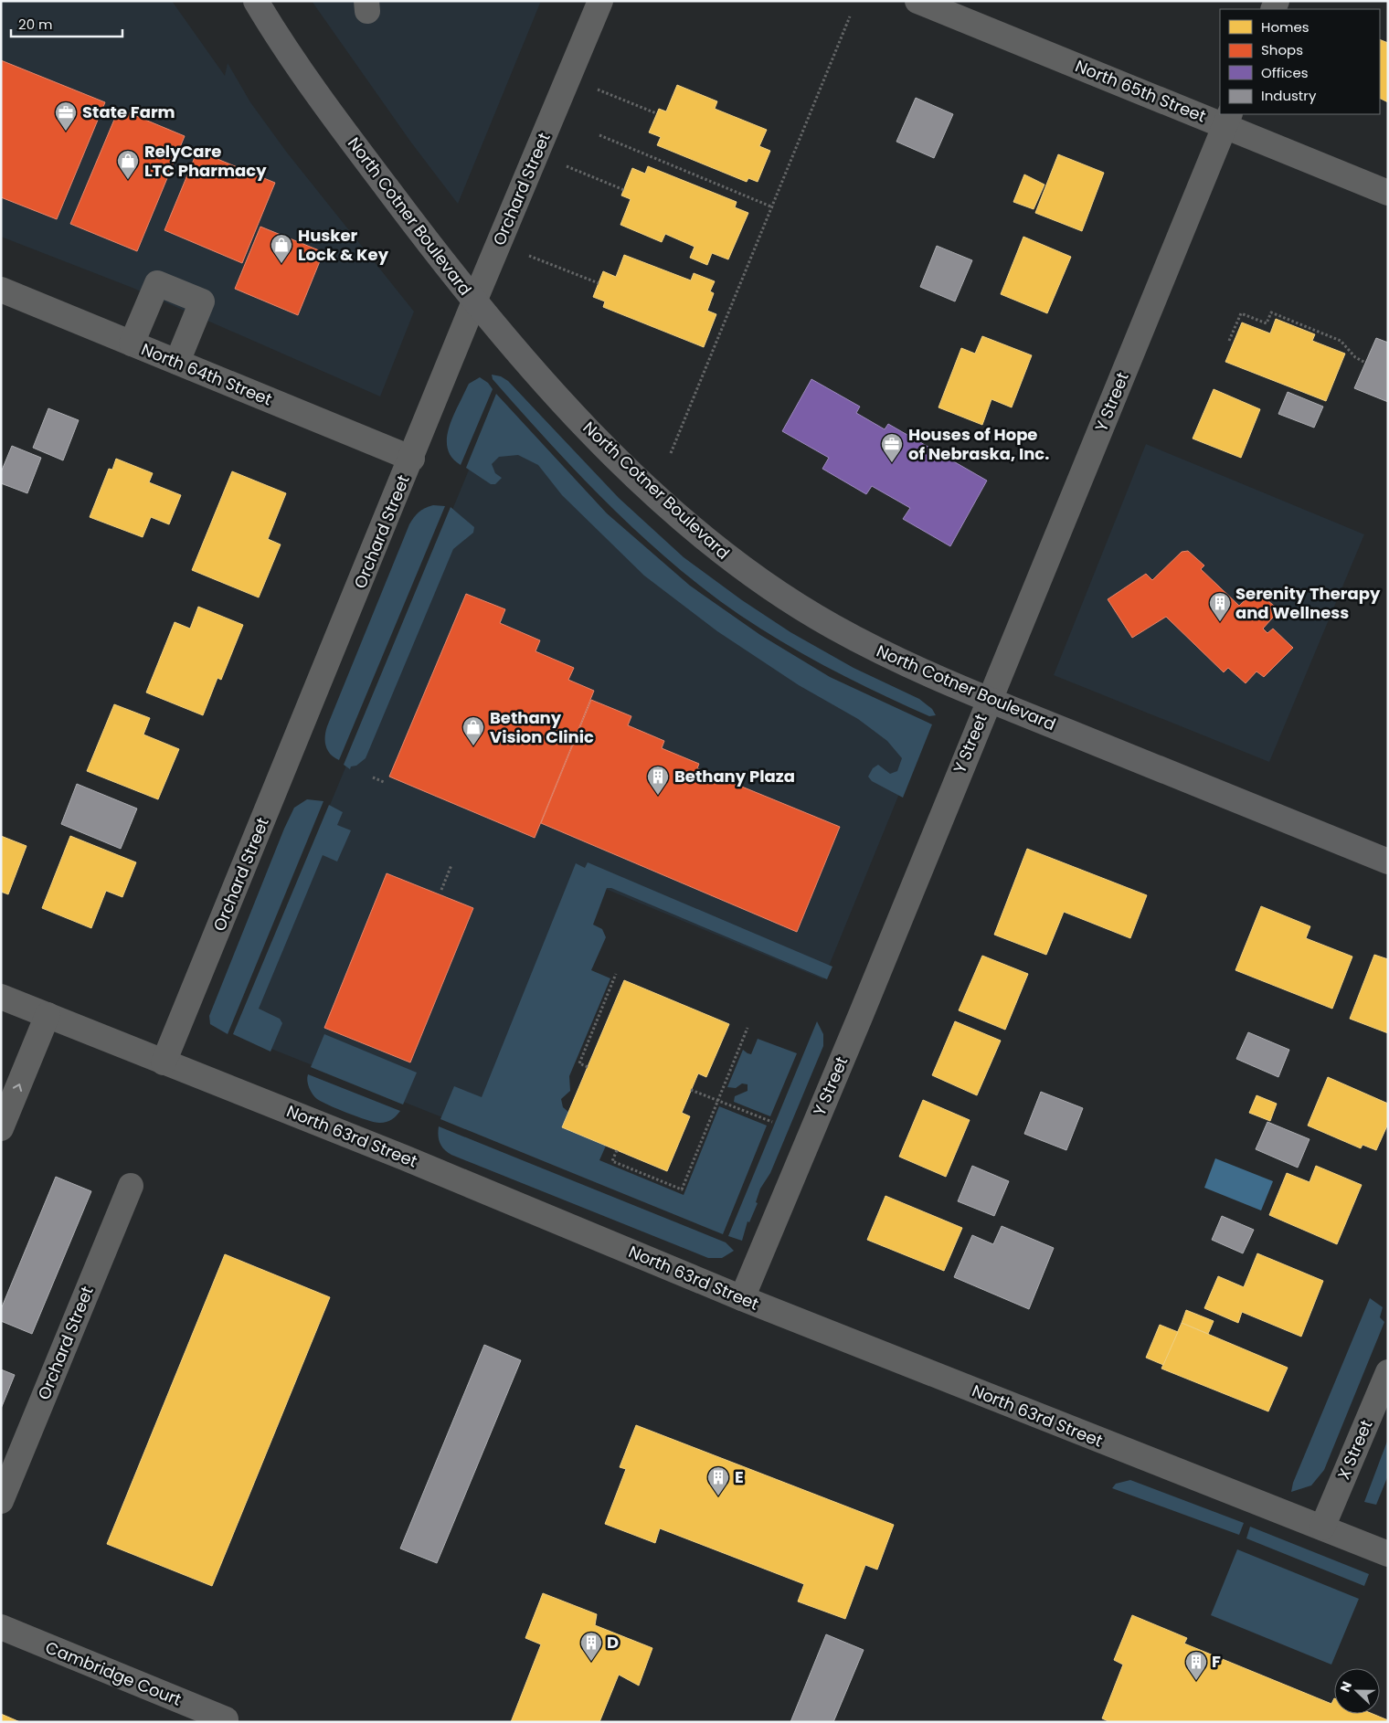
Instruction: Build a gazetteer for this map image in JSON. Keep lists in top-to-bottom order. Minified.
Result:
{"streets":{"main road":["North Cotner Boulevard"],"street":["North 65th Street","Orchard Street","North 64th Street","Y Street","North 63rd Street","X Street","Cambridge Court"]},"crossings":[["North 65th Street","Y Street"],["Orchard Street","North Cotner Boulevard"],["Orchard Street","North 64th Street"],["Orchard Street","North 63rd Street"],["North Cotner Boulevard","Y Street"],["Y Street","North 63rd Street"],["North 63rd Street","X Street"]],"places":{"office":["State Farm","Houses of Hope of Nebraska, Inc."],"shop":["RelyCare LTC Pharmacy","Husker Lock & Key","Bethany Vision Clinic"],"building":["Serenity Therapy and Wellness","Bethany Plaza","E","D","F"]},"legend":["Homes","Shops","Offices","Industry"],"scale_bar":"20 m","north":"left"}
